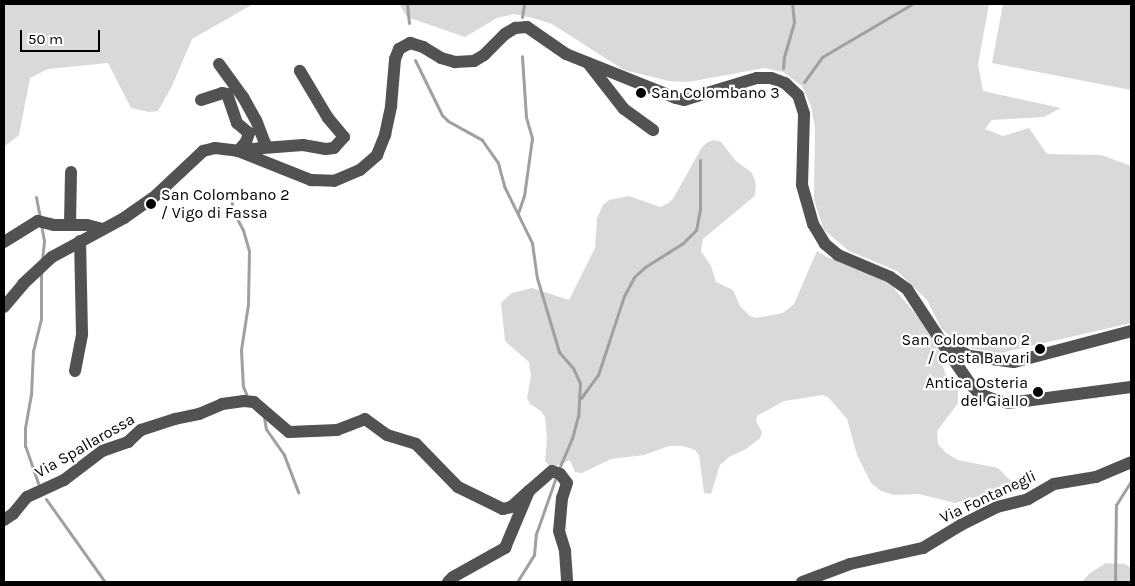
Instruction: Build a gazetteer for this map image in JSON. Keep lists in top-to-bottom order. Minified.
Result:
{"streets":{"street":["Via Spallarossa","Via Fontanegli"]},"places":["San Colombano 3","San Colombano 2 / Vigo di Fassa","San Colombano 2 / Costa Bavari","Antica Osteria del Giallo"],"scale_bar":"50 m"}
